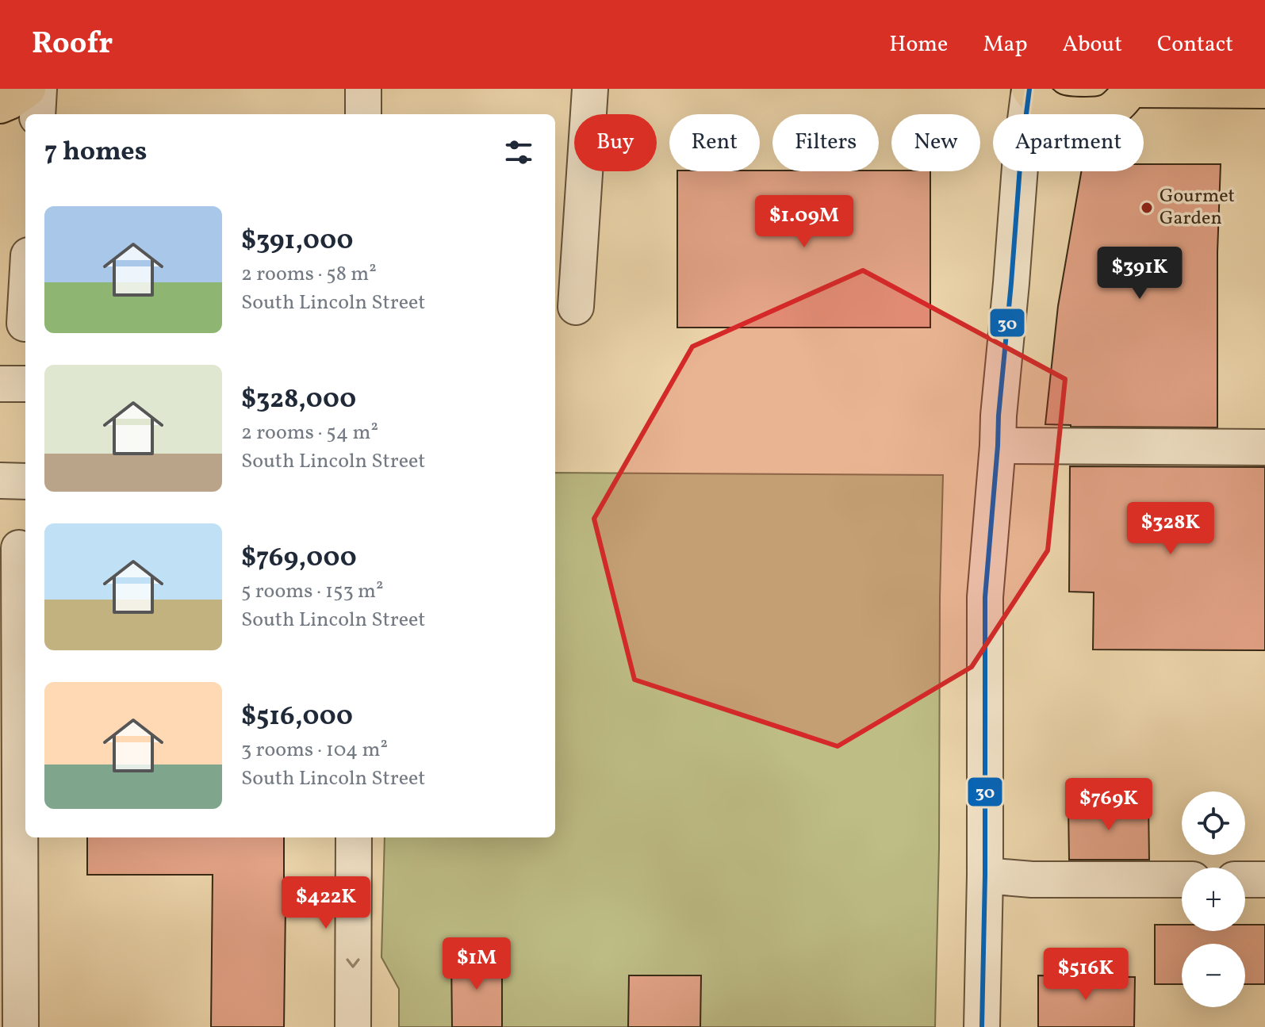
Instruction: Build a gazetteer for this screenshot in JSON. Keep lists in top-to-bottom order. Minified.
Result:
{"places":["Gourmet Garden"],"lines":["transit line 30"],"page":{"header":"Roofr","nav":["Home","Map","About","Contact"],"chip":["Buy","Rent","Filters","New","Apartment"],"heading":"7 homes","list":[{"name":"$391,000","note":"2 rooms · 58 m² · South Lincoln Street"},{"name":"$328,000","note":"2 rooms · 54 m² · South Lincoln Street"},{"name":"$769,000","note":"5 rooms · 153 m² · South Lincoln Street"},{"name":"$516,000","note":"3 rooms · 104 m² · South Lincoln Street"}],"price":["$1.09M","$391K","$328K","$769K","$422K","$1M","$516K"],"map_buttons":["+","−"]}}
